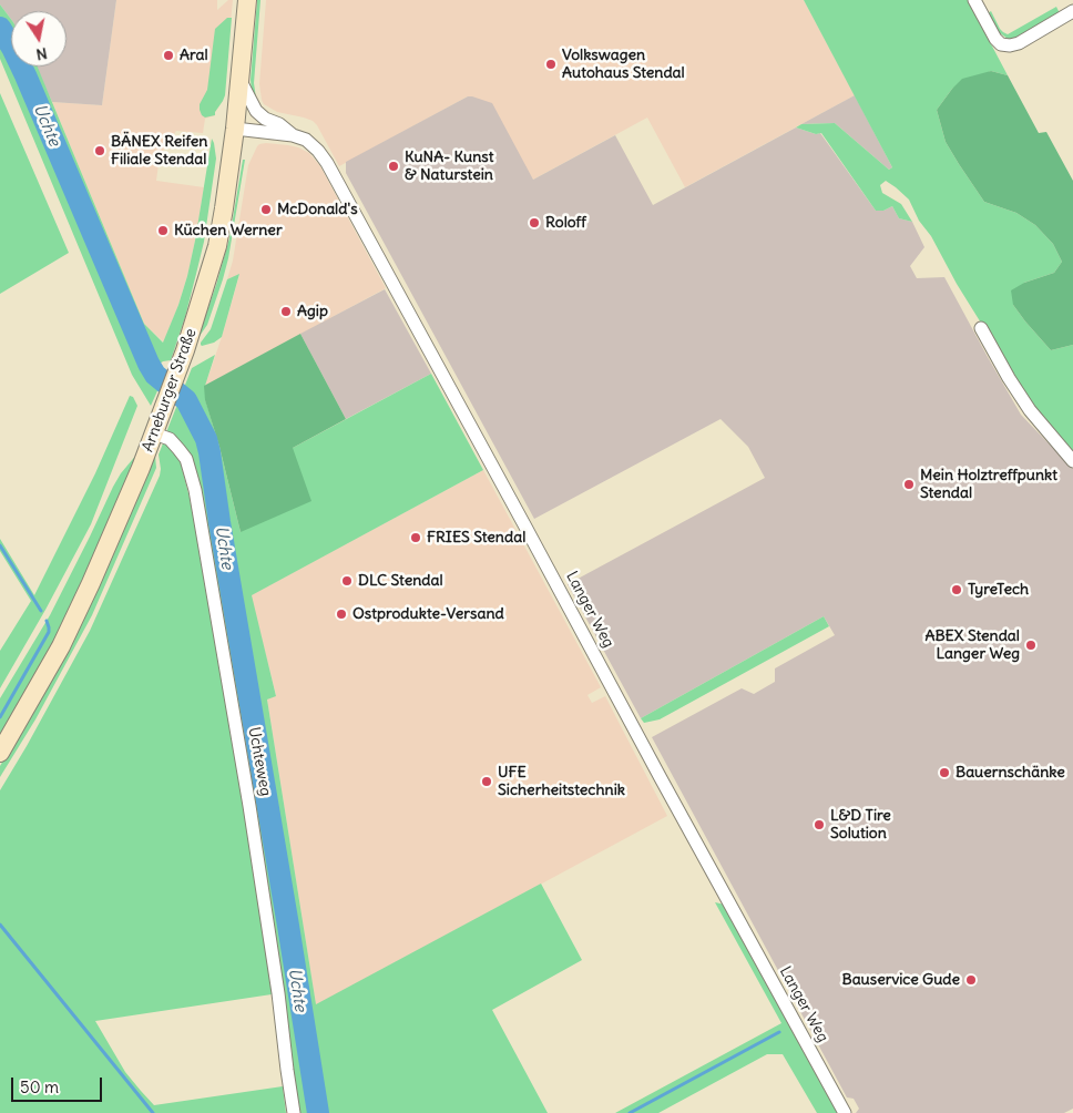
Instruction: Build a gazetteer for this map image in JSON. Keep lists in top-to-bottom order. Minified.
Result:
{"streets":{"main road":["Arneburger Straße"],"street":["Langer Weg","Uchteweg"]},"crossings":[["Arneburger Straße","Langer Weg"],["Arneburger Straße","Uchteweg"]],"water":["Uchte"],"places":["Aral","Volkswagen Autohaus Stendal","BÄNEX Reifen Filiale Stendal","KuNA- Kunst & Naturstein","McDonald's","Roloff","Küchen Werner","Agip","Mein Holztreffpunkt Stendal","FRIES Stendal","DLC Stendal","TyreTech","Ostprodukte-Versand","ABEX Stendal Langer Weg","Bauernschänke","UFE Sicherheitstechnik","L&D Tire Solution","Bauservice Gude"],"scale_bar":"50 m","north":"bottom"}
